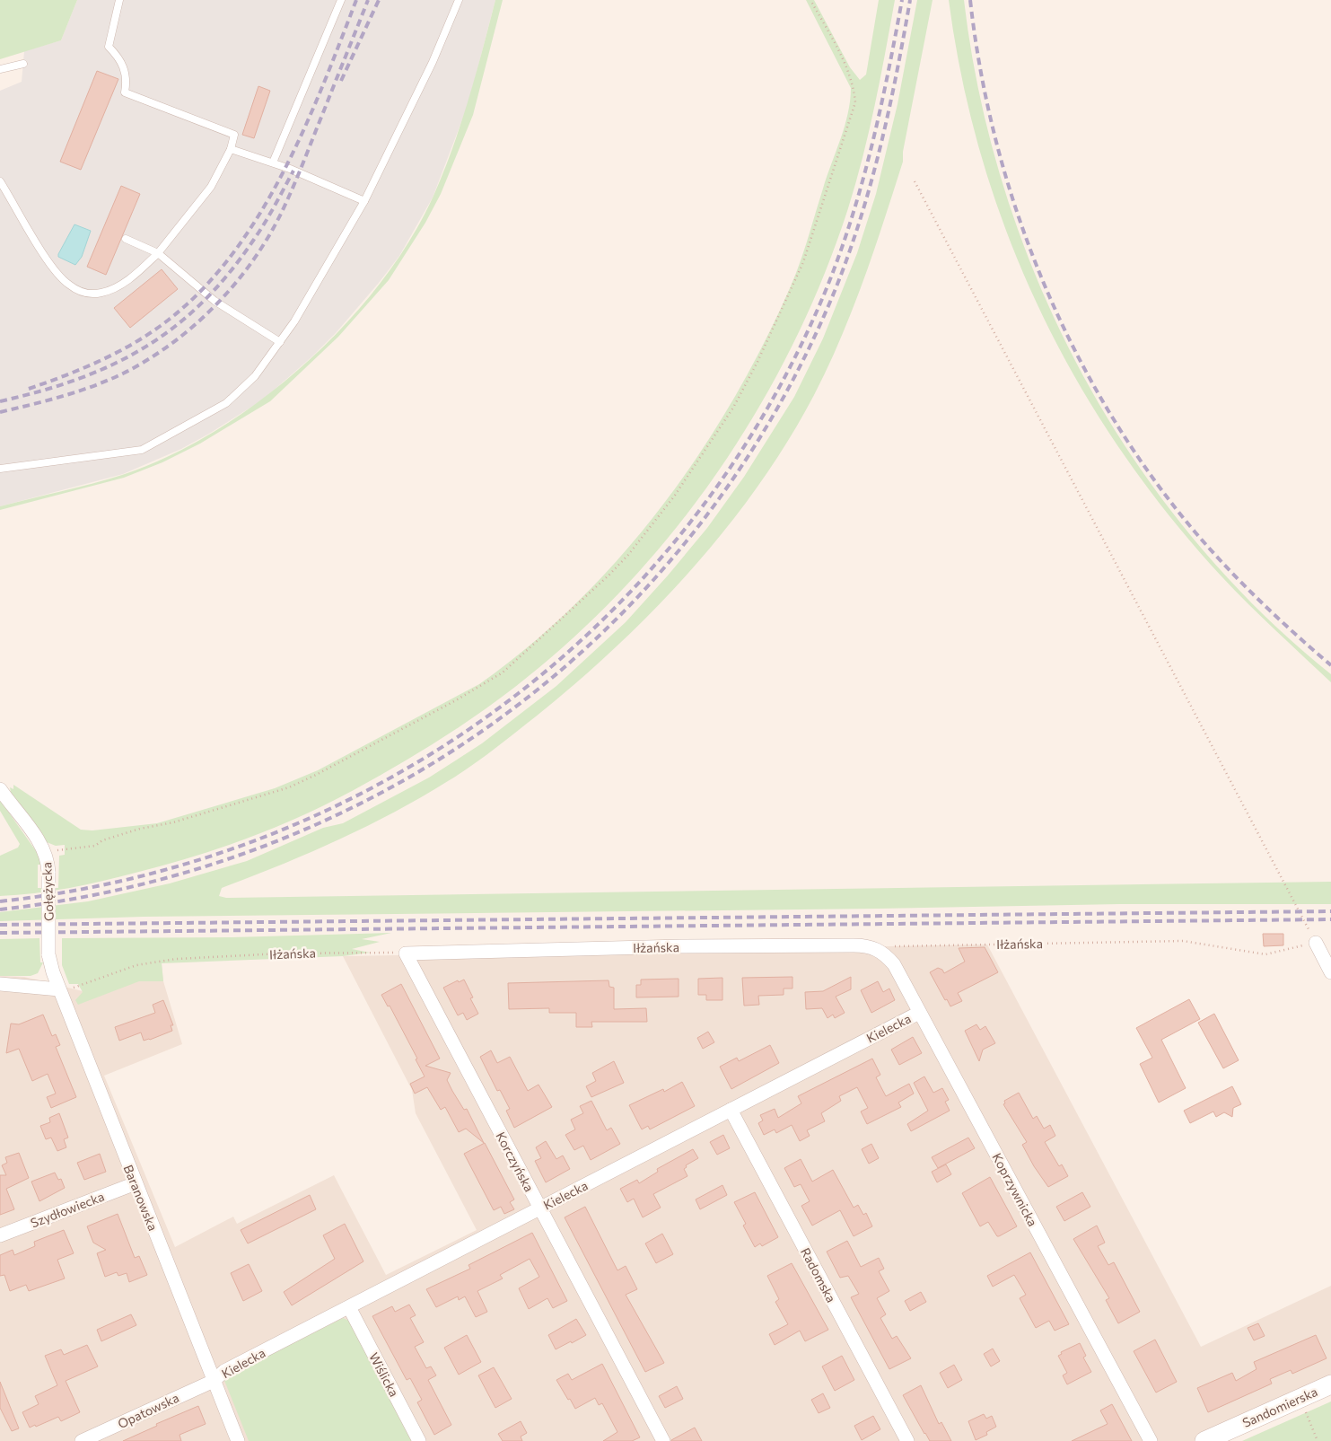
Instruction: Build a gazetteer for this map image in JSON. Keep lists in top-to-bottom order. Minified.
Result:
{"streets":{"street":["Gołężycka","Iłżańska","Kielecka","Korczyńska","Koprzywnicka","Baranowska","Szydłowiecka","Radomska","Wiślicka","Sandomierska","Opatowska"]},"crossings":[["Gołężycka","Baranowska"],["Iłżańska","Korczyńska"],["Iłżańska","Koprzywnicka"],["Iłżańska","Baranowska"],["Kielecka","Korczyńska"],["Kielecka","Koprzywnicka"],["Kielecka","Baranowska"],["Kielecka","Radomska"],["Kielecka","Wiślicka"],["Kielecka","Opatowska"],["Baranowska","Szydłowiecka"],["Baranowska","Opatowska"]]}
